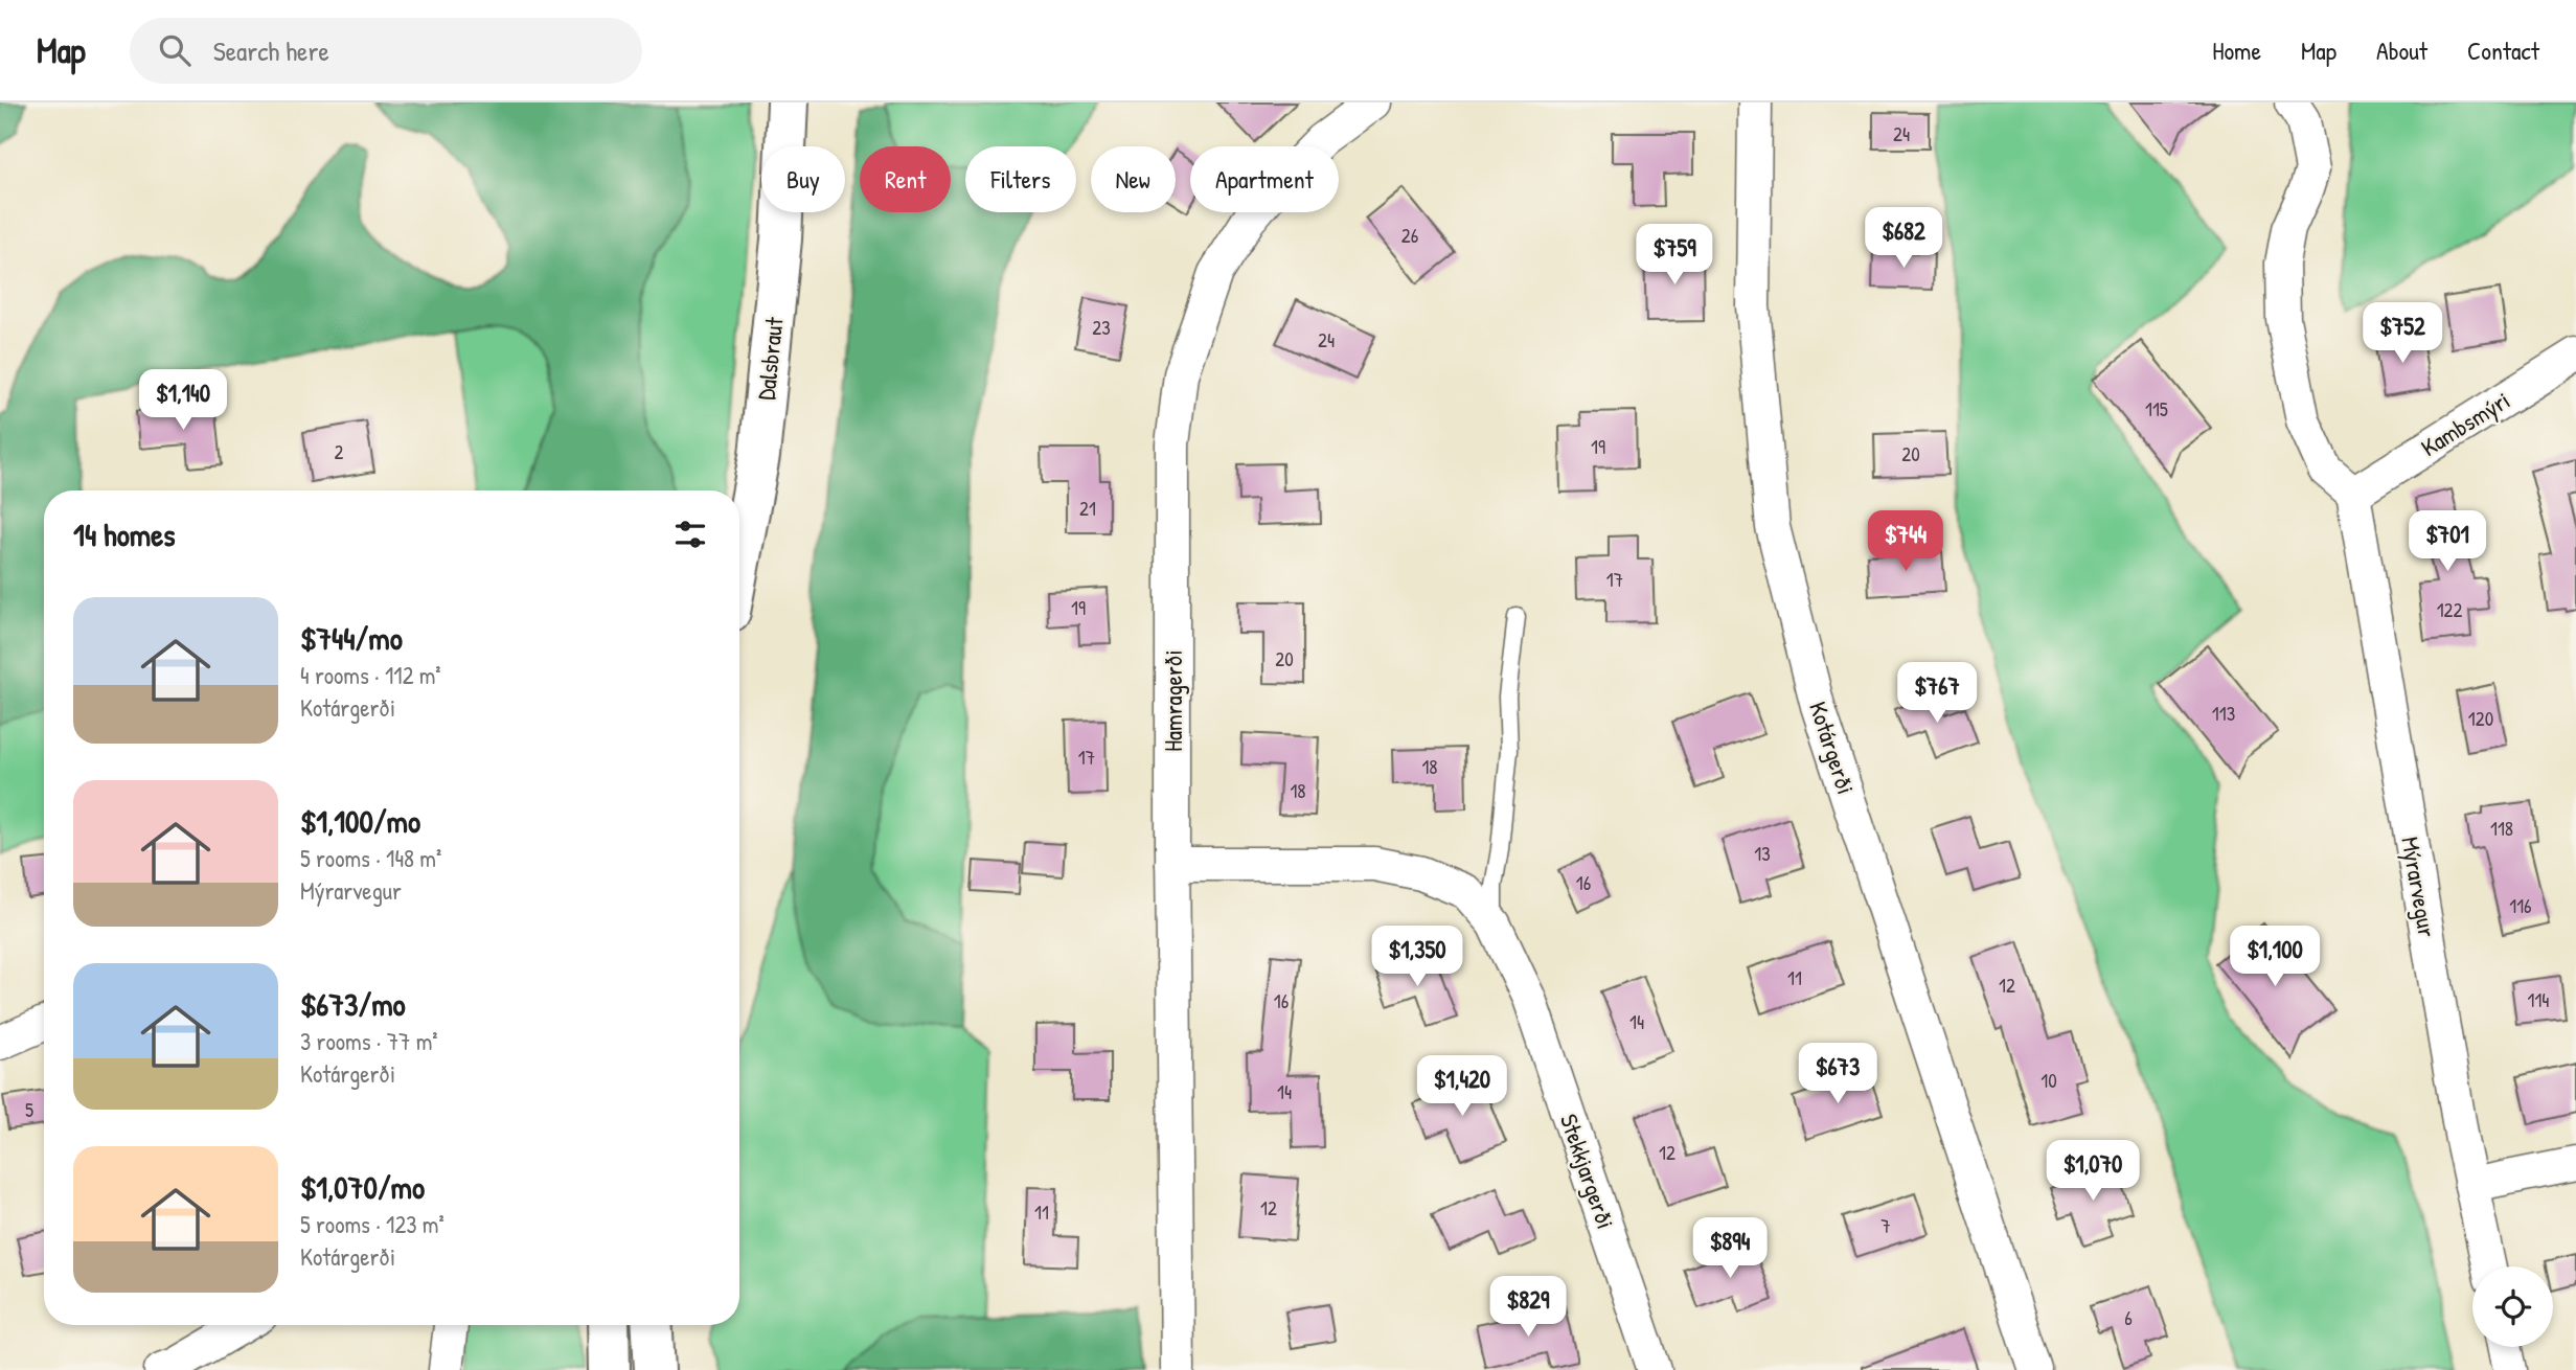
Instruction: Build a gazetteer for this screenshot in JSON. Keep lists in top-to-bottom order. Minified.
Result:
{"streets":{"street":["Dalsbraut","Kambsmýri","Hamragerði","Kotárgerði","Mýrarvegur","Stekkjargerði"]},"crossings":[["Kambsmýri","Mýrarvegur"],["Hamragerði","Stekkjargerði"]],"house_numbers":["24","26","23","24","115","19","2","20","21","17","19","122","20","113","120","17","18","18","118","13","16","116","11","12","114","16","14","10","14","5","12","12","11","7","6"],"page":{"header":"Map","search":"Search here","nav":["Home","Map","About","Contact"],"chip":["Buy","Rent","Filters","New","Apartment"],"price":["$682","$759","$752","$1,140","$744","$701","$767","$1,350","$1,100","$673","$1,420","$1,070","$894","$829"],"heading":"14 homes","list":[{"name":"$744/mo","note":"4 rooms · 112 m² · Kotárgerði"},{"name":"$1,100/mo","note":"5 rooms · 148 m² · Mýrarvegur"},{"name":"$673/mo","note":"3 rooms · 77 m² · Kotárgerði"},{"name":"$1,070/mo","note":"5 rooms · 123 m² · Kotárgerði"}]}}
